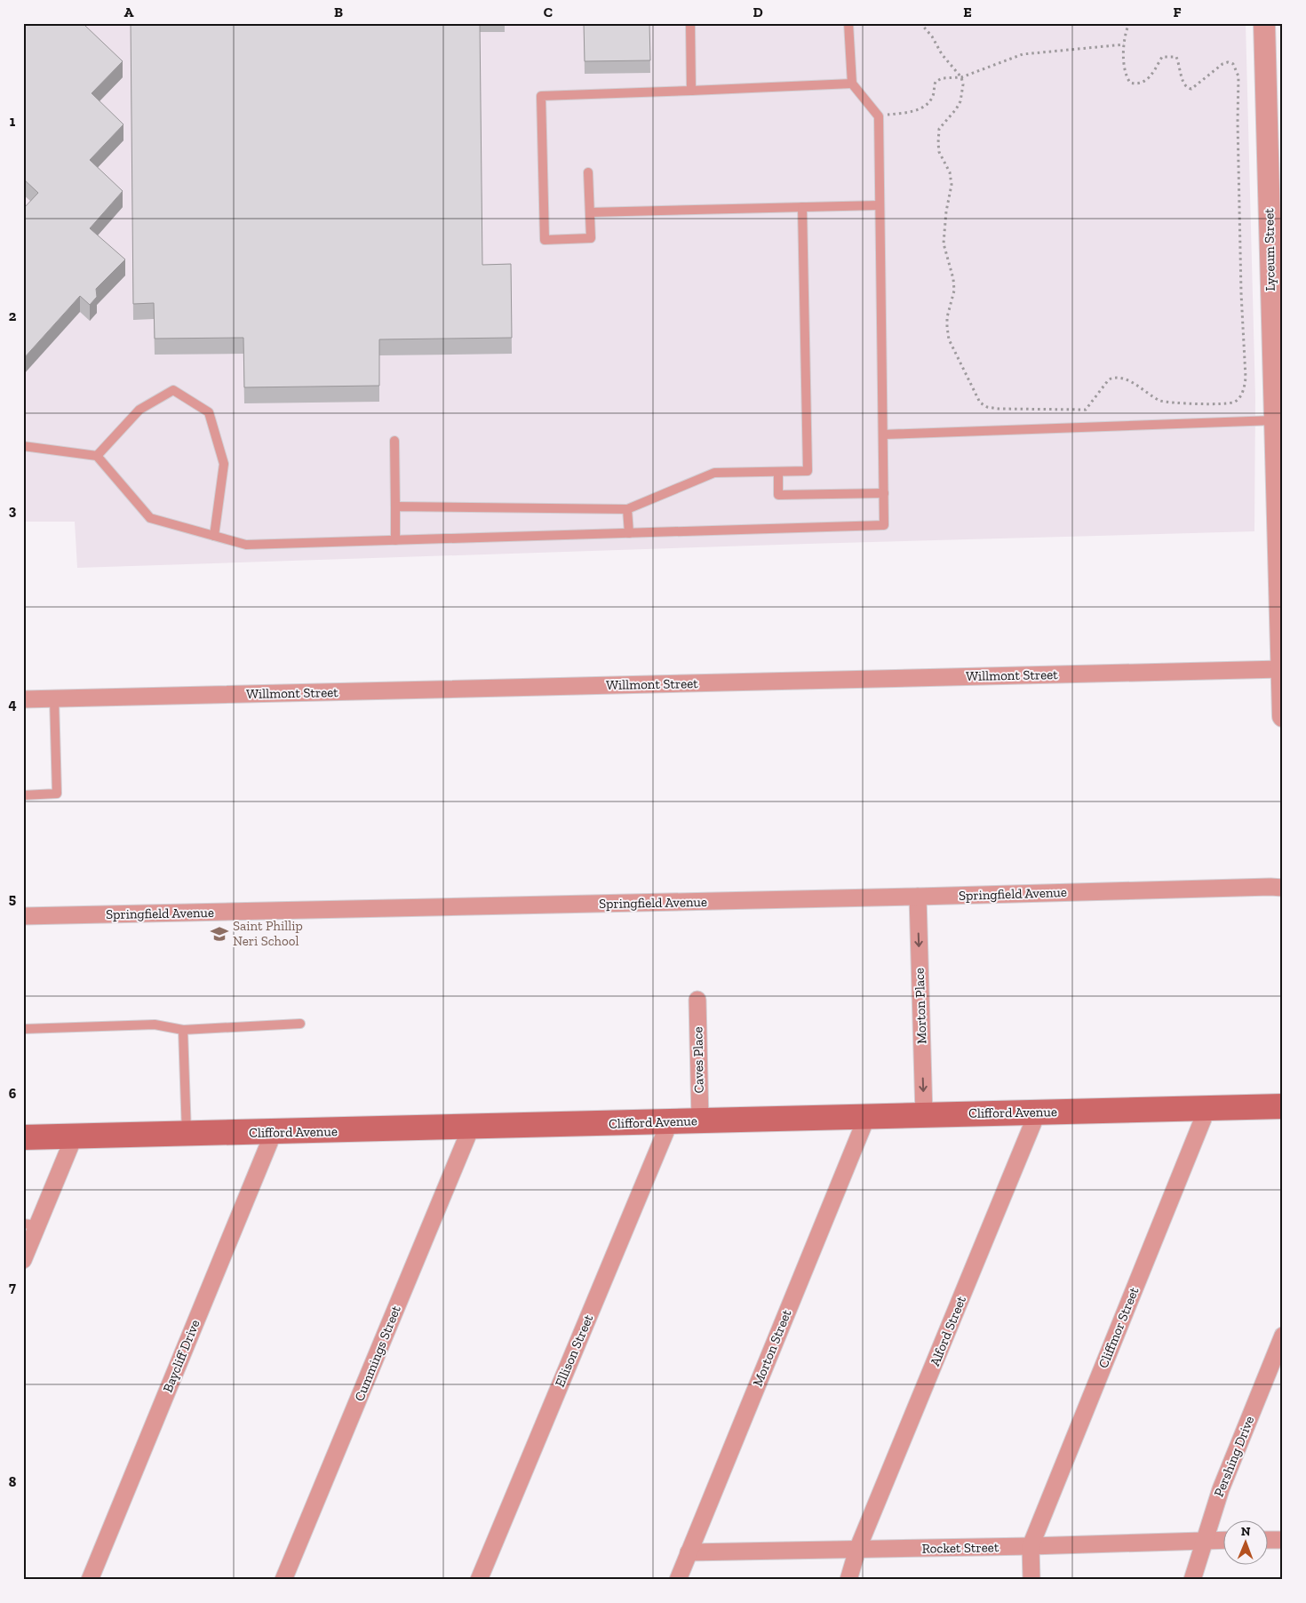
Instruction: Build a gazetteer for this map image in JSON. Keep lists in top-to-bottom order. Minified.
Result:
{"streets":{"main road":["Clifford Avenue"],"street":["Lyceum Street","Willmont Street","Springfield Avenue","Morton Place","Caves Place","Cliffmor Street","Alford Street","Morton Street","Ellison Street","Cummings Street","Baycliff Drive","Pershing Drive","Rocket Street"]},"crossings":[["Lyceum Street","Willmont Street"],["Springfield Avenue","Morton Place"],["Morton Place","Clifford Avenue"],["Caves Place","Clifford Avenue"],["Clifford Avenue","Cliffmor Street"],["Clifford Avenue","Alford Street"],["Clifford Avenue","Morton Street"],["Clifford Avenue","Ellison Street"],["Clifford Avenue","Cummings Street"],["Clifford Avenue","Baycliff Drive"],["Cliffmor Street","Rocket Street"],["Alford Street","Rocket Street"],["Morton Street","Rocket Street"],["Pershing Drive","Rocket Street"]],"one_way":["Morton Place"],"places":{"school or university":["Saint Phillip Neri School"]},"north":"top","grid":{"columns":["A","B","C","D","E","F"],"rows":["1","2","3","4","5","6","7","8"]}}
